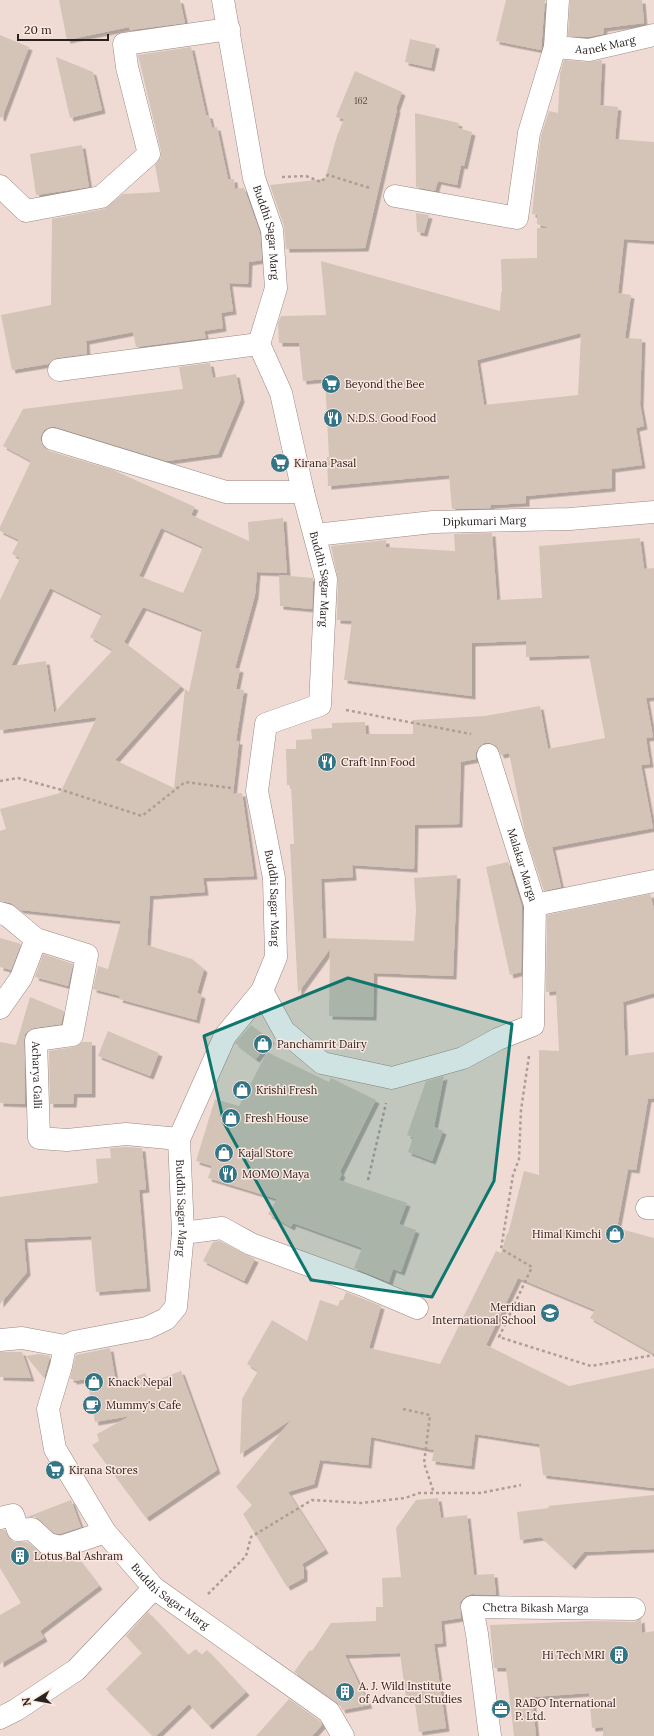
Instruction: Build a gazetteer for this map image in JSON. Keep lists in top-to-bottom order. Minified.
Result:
{"streets":{"street":["Aanek Marg","Buddhi Sagar Marg","Dipkumari Marg","Malakar Marga","Acharya Galli","Chetra Bikash Marga"]},"crossings":[["Buddhi Sagar Marg","Dipkumari Marg"],["Buddhi Sagar Marg","Acharya Galli"]],"places":{"supermarket":["Beyond the Bee","Kirana Pasal","Kirana Stores"],"restaurant":["N.D.S. Good Food","Craft Inn Food","MOMO Maya"],"shop":["Panchamrit Dairy","Krishi Fresh","Fresh House","Kajal Store","Himal Kimchi","Knack Nepal"],"school or university":["Meridian International School"],"cafe":["Mummy's Cafe"],"building":["Lotus Bal Ashram","Hi Tech MRI","A. J. Wild Institute of Advanced Studies"],"office":["RADO International P. Ltd."]},"house_numbers":["162"],"scale_bar":"20 m","north":"left"}
